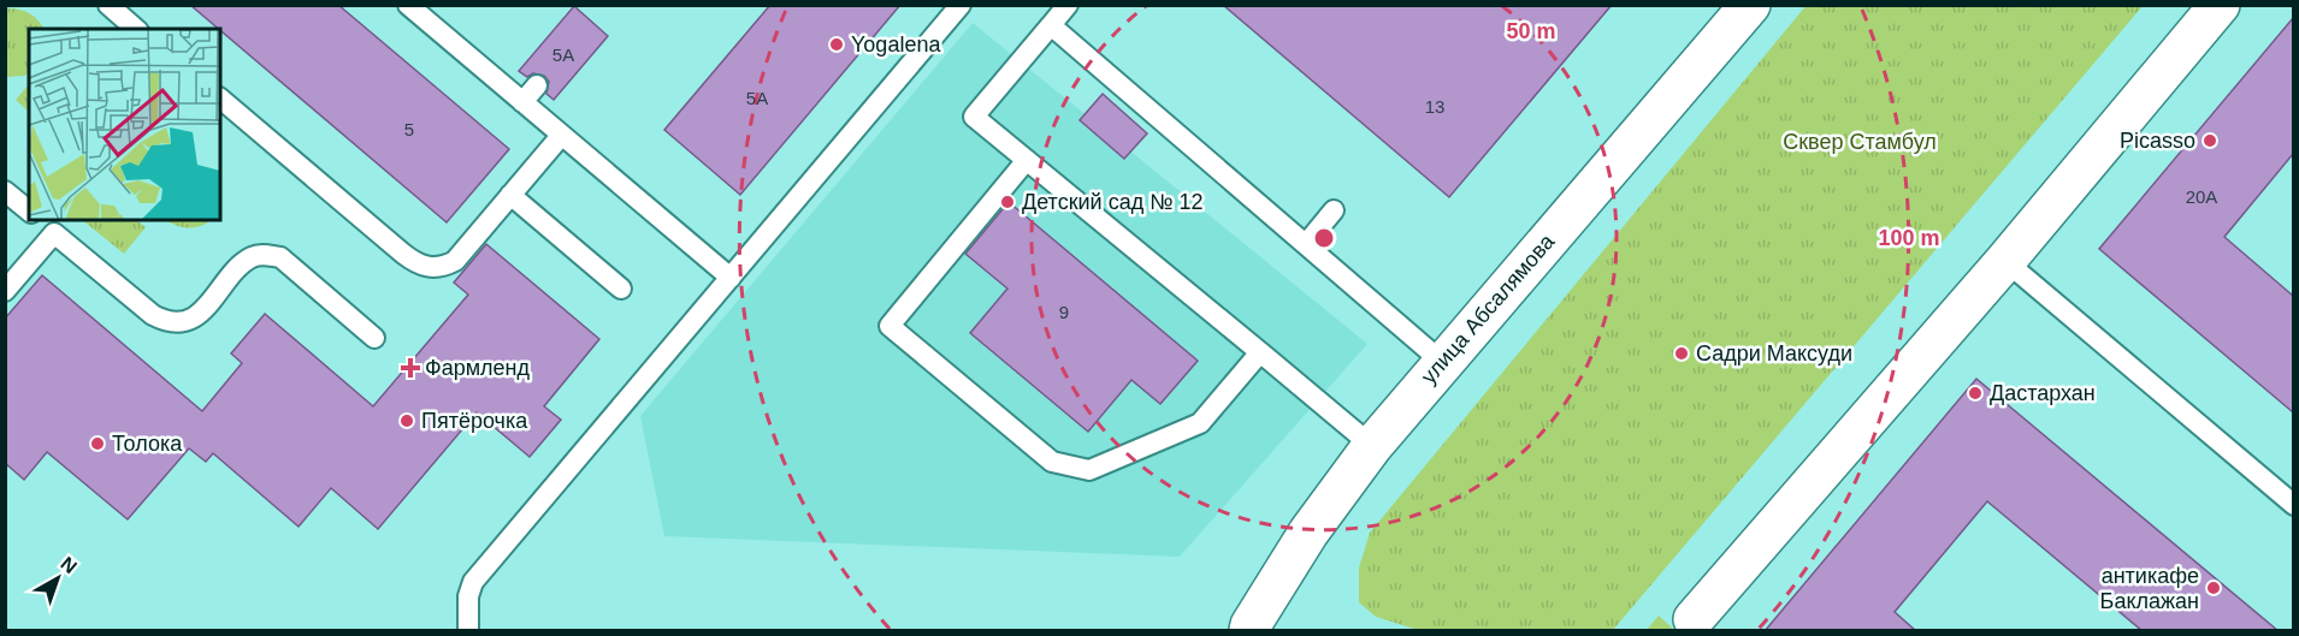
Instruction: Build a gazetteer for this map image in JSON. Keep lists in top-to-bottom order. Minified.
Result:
{"streets":{"street":["улица Абсалямова"]},"parks":["Сквер Стамбул"],"places":{"other":["Yogalena","Picasso","Детский сад № 12","Садри Максуди","Дастархан","Пятёрочка","Толока","антикафе Баклажан"],"health":["Фармленд"]},"house_numbers":["5А","5А","13","5","20А","9"],"north":"top right","rings":["50 m","100 m"]}
